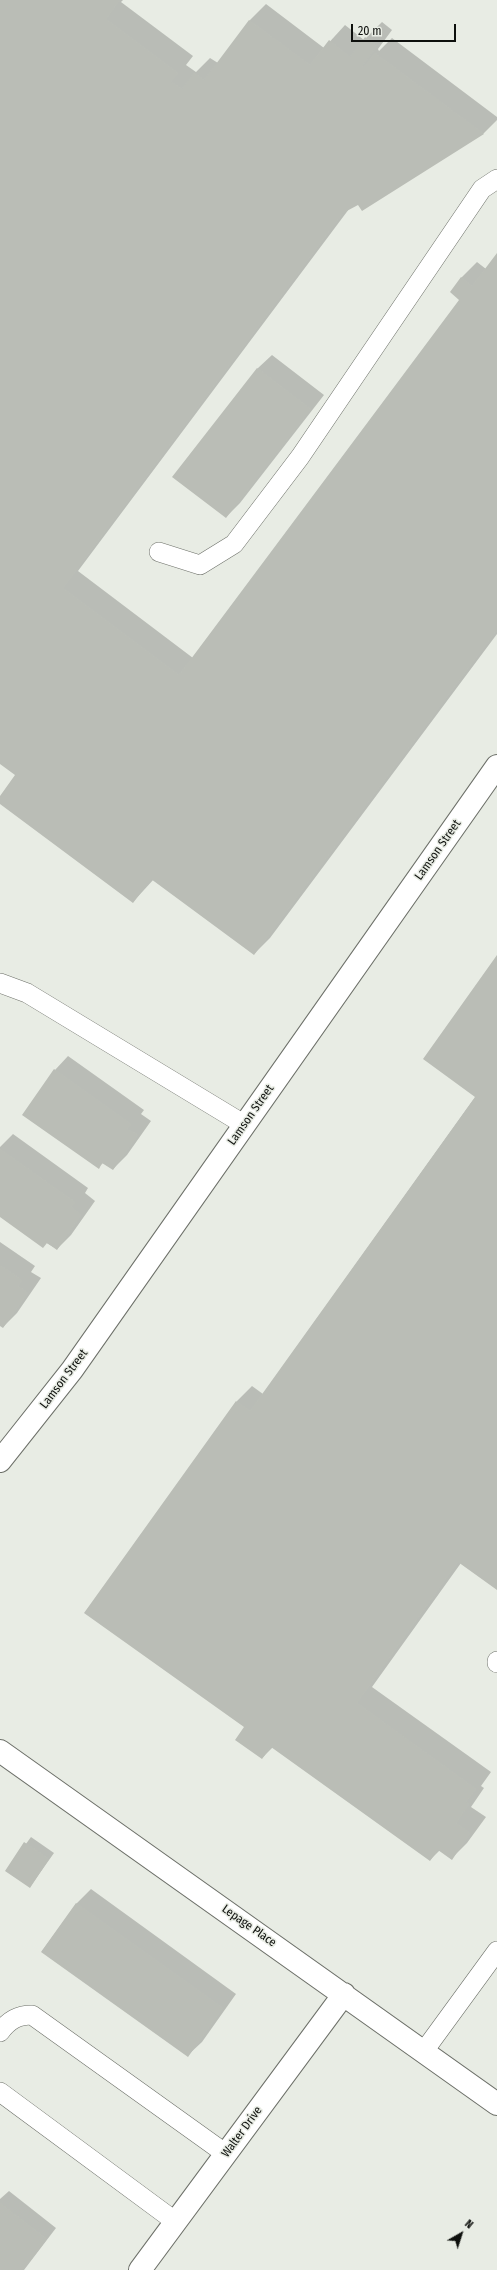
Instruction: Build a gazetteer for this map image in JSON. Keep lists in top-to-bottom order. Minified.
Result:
{"streets":{"street":["Lamson Street","Lepage Place","Walter Drive"]},"crossings":[["Lepage Place","Walter Drive"]],"scale_bar":"20 m","north":"top right"}
